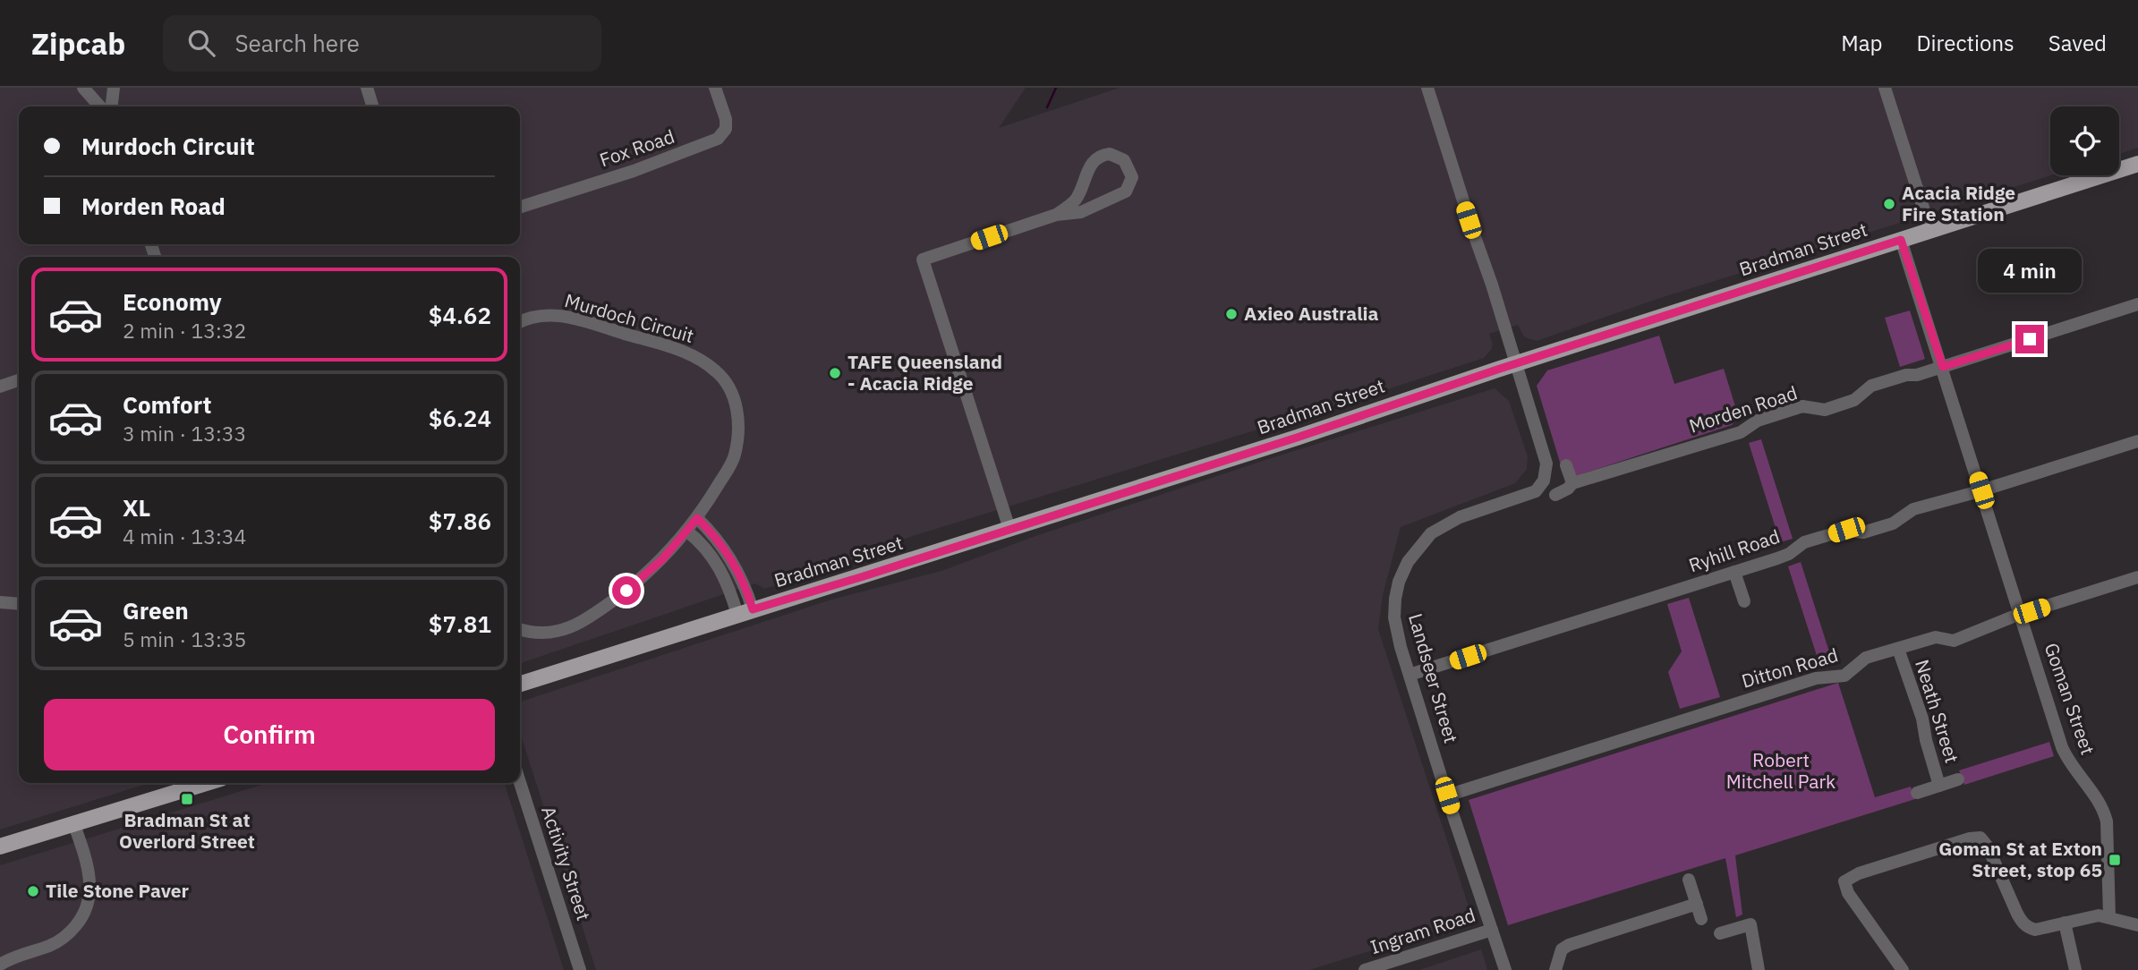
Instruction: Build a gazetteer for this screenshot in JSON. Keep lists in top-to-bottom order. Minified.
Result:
{"streets":{"main road":["Bradman Street"],"street":["Fox Road","Murdoch Circuit","Morden Road","Ryhill Road","Ditton Road","Landseer Street","Goman Street","Neath Street","Activity Street","Ingram Road"]},"crossings":[["Bradman Street","Landseer Street"],["Bradman Street","Goman Street"],["Morden Road","Goman Street"],["Ryhill Road","Landseer Street"],["Ryhill Road","Goman Street"],["Ditton Road","Landseer Street"],["Ditton Road","Goman Street"],["Ditton Road","Neath Street"],["Landseer Street","Ingram Road"]],"parks":["Robert Mitchell Park"],"places":{"other":["Acacia Ridge Fire Station","Axieo Australia","TAFE Queensland - Acacia Ridge","Tile Stone Paver"],"transit":["Bradman St at Overlord Street","Goman St at Exton Street, stop 65"]},"page":{"header":"Zipcab","search":"Search here","nav":["Map","Directions","Saved"],"banner":["Murdoch Circuit","Morden Road"],"bubble":"4 min","list":[{"name":"Economy","note":"2 min · 13:32","value":"$4.62"},{"name":"Comfort","note":"3 min · 13:33","value":"$6.24"},{"name":"XL","note":"4 min · 13:34","value":"$7.86"},{"name":"Green","note":"5 min · 13:35","value":"$7.81"}],"buttons":"Confirm"}}
